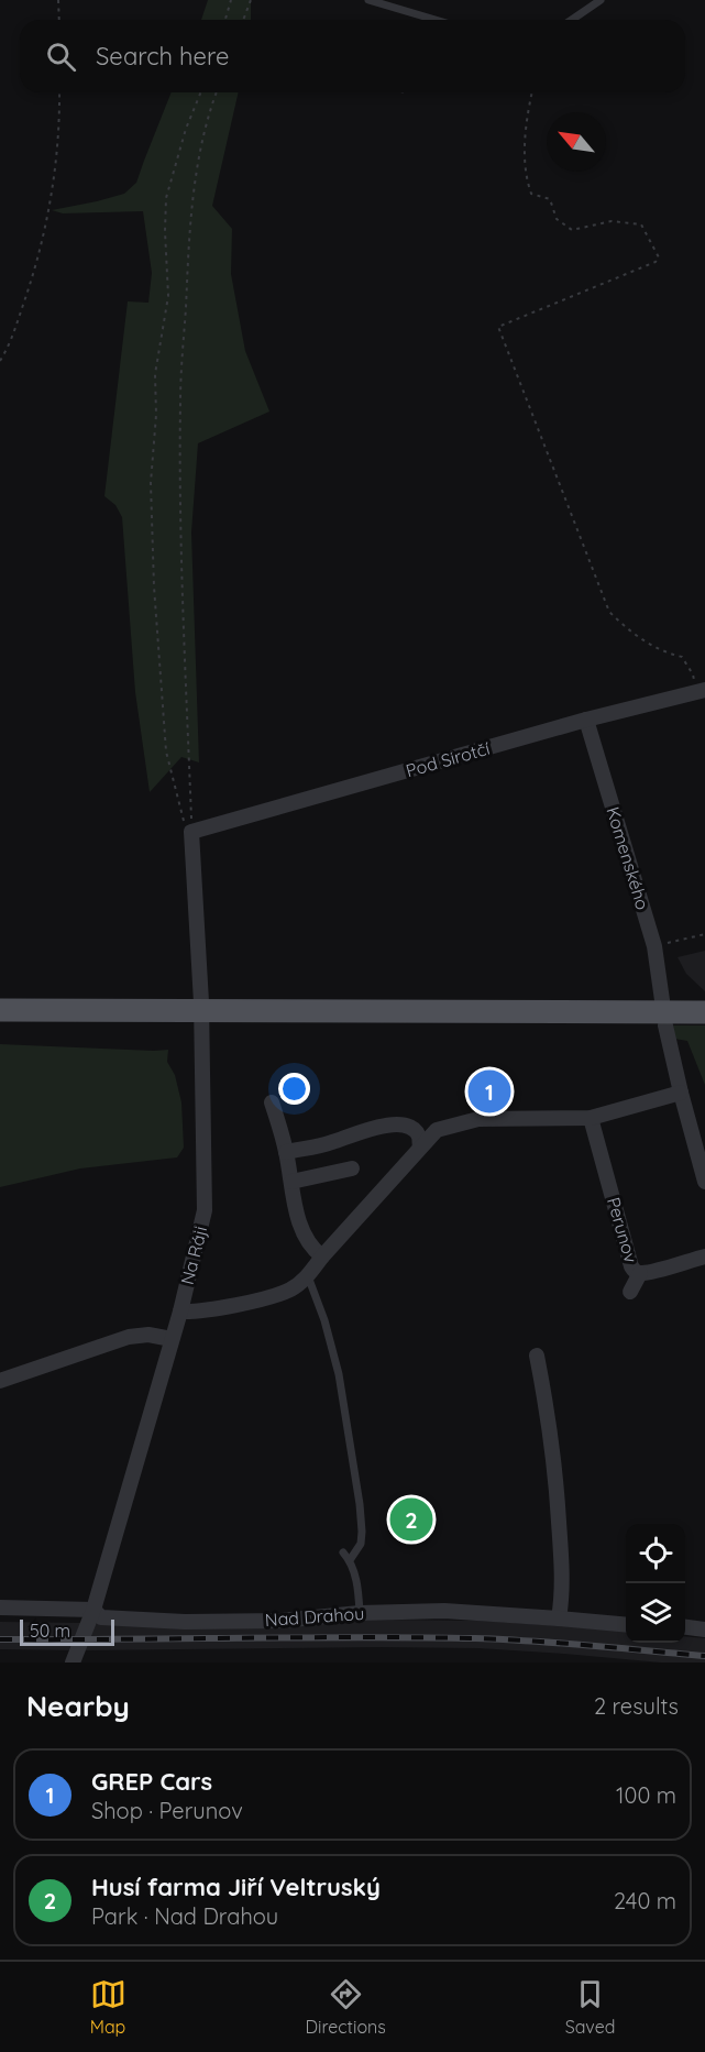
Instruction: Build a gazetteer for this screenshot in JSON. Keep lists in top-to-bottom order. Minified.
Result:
{"streets":{"street":["Pod Sirotčí","Komenského","Perunov","Na Ráji","Nad Drahou"]},"crossings":[["Pod Sirotčí","Komenského"],["Pod Sirotčí","Na Ráji"],["Na Ráji","Nad Drahou"]],"scale_bar":"50 m","north":"top left","page":{"search":"Search here","pins":["1","2"],"scale":"50 m","heading":["Nearby","2 results"],"list":[{"mark":"1","name":"GREP Cars","note":"Shop · Perunov","value":"100 m"},{"mark":"2","name":"Husí farma Jiří Veltruský","note":"Park · Nad Drahou","value":"240 m"}],"nav":["Map","Directions","Saved"]}}
